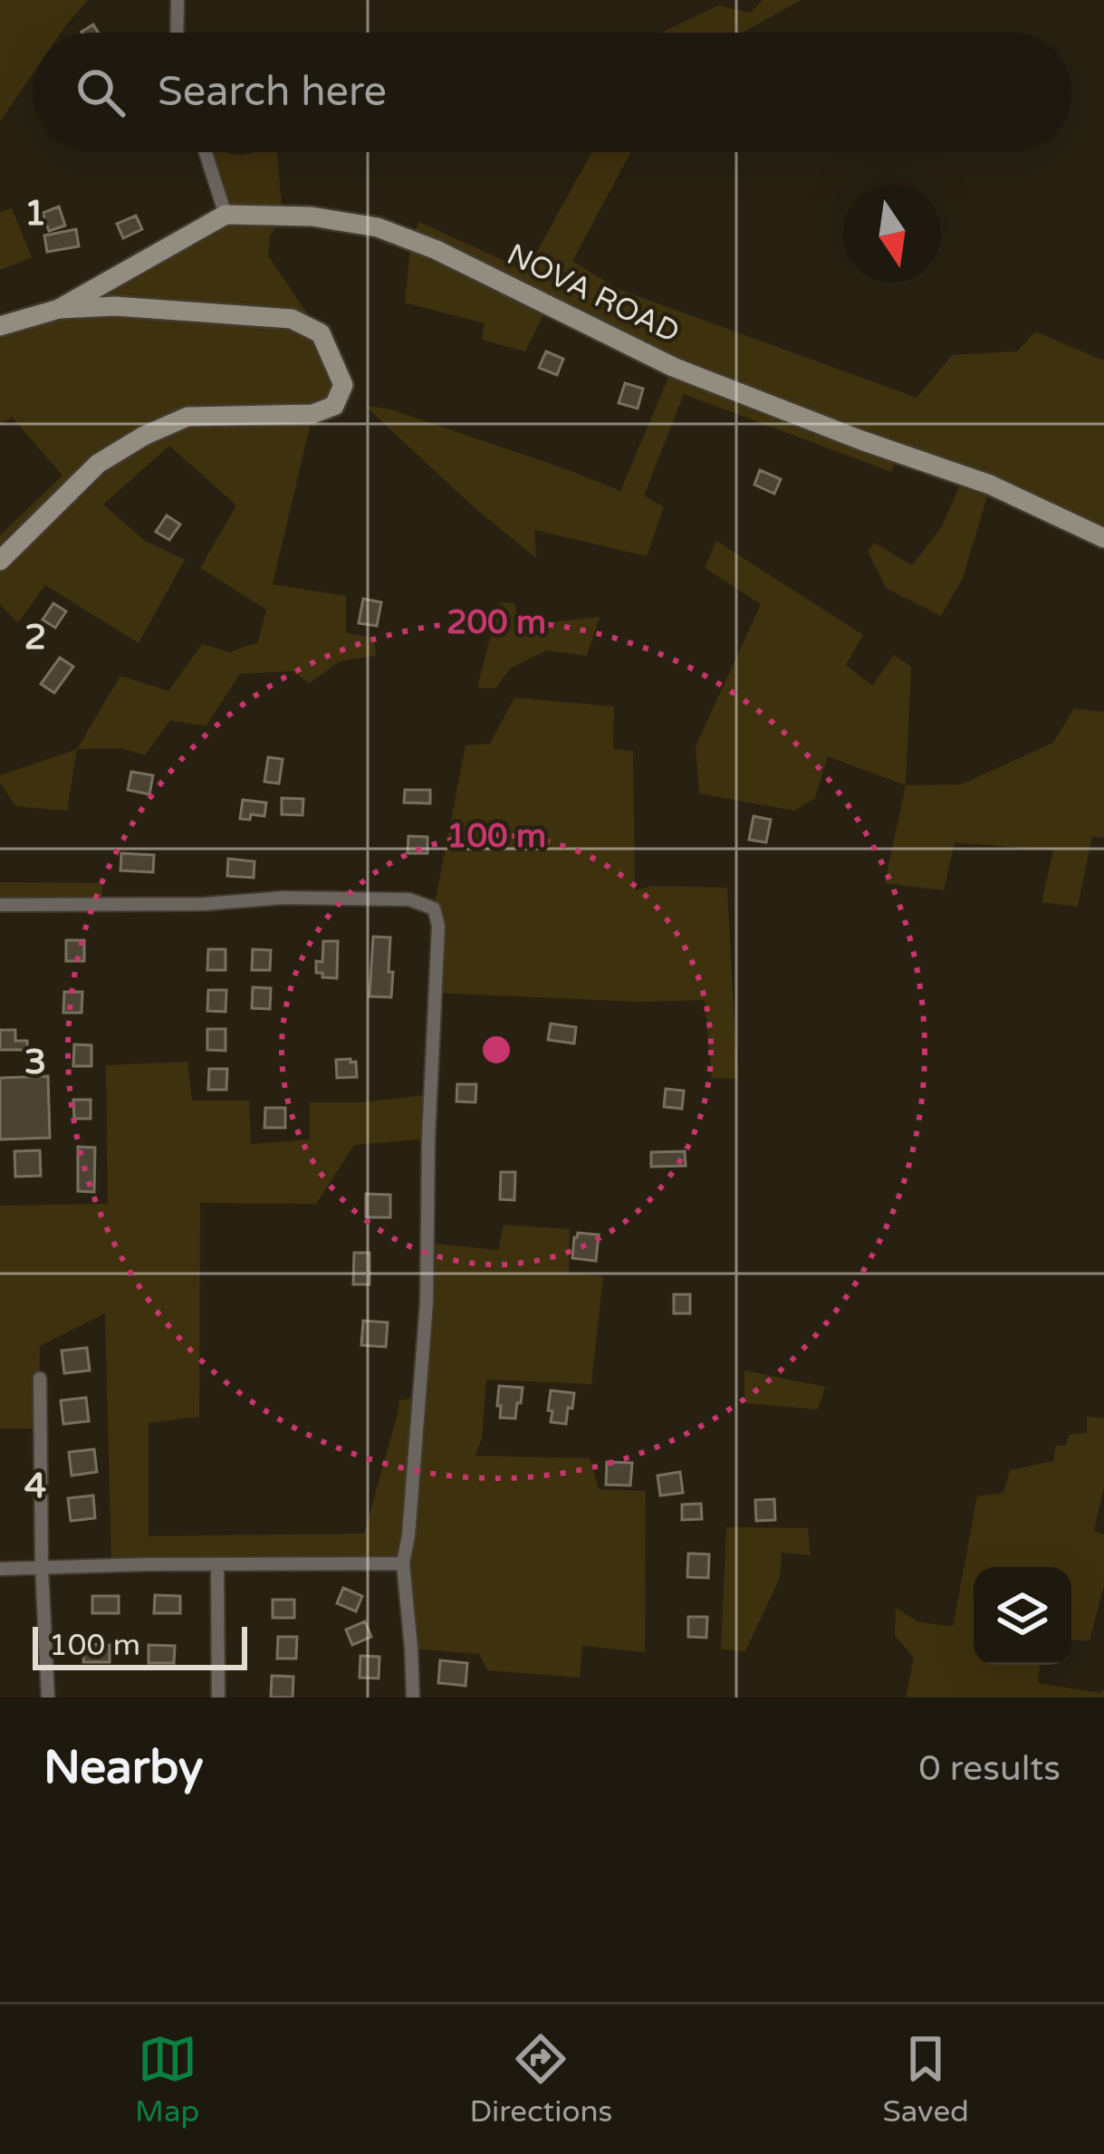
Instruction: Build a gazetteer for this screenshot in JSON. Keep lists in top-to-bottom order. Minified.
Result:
{"streets":{"street":["NOVA ROAD"]},"scale_bar":"100 m","north":"bottom","page":{"search":"Search here","scale":"100 m","heading":["Nearby","0 results"],"nav":["Map","Directions","Saved"]},"grid":{"rows":["1","2","3","4"]},"rings":["200 m","100 m"]}
